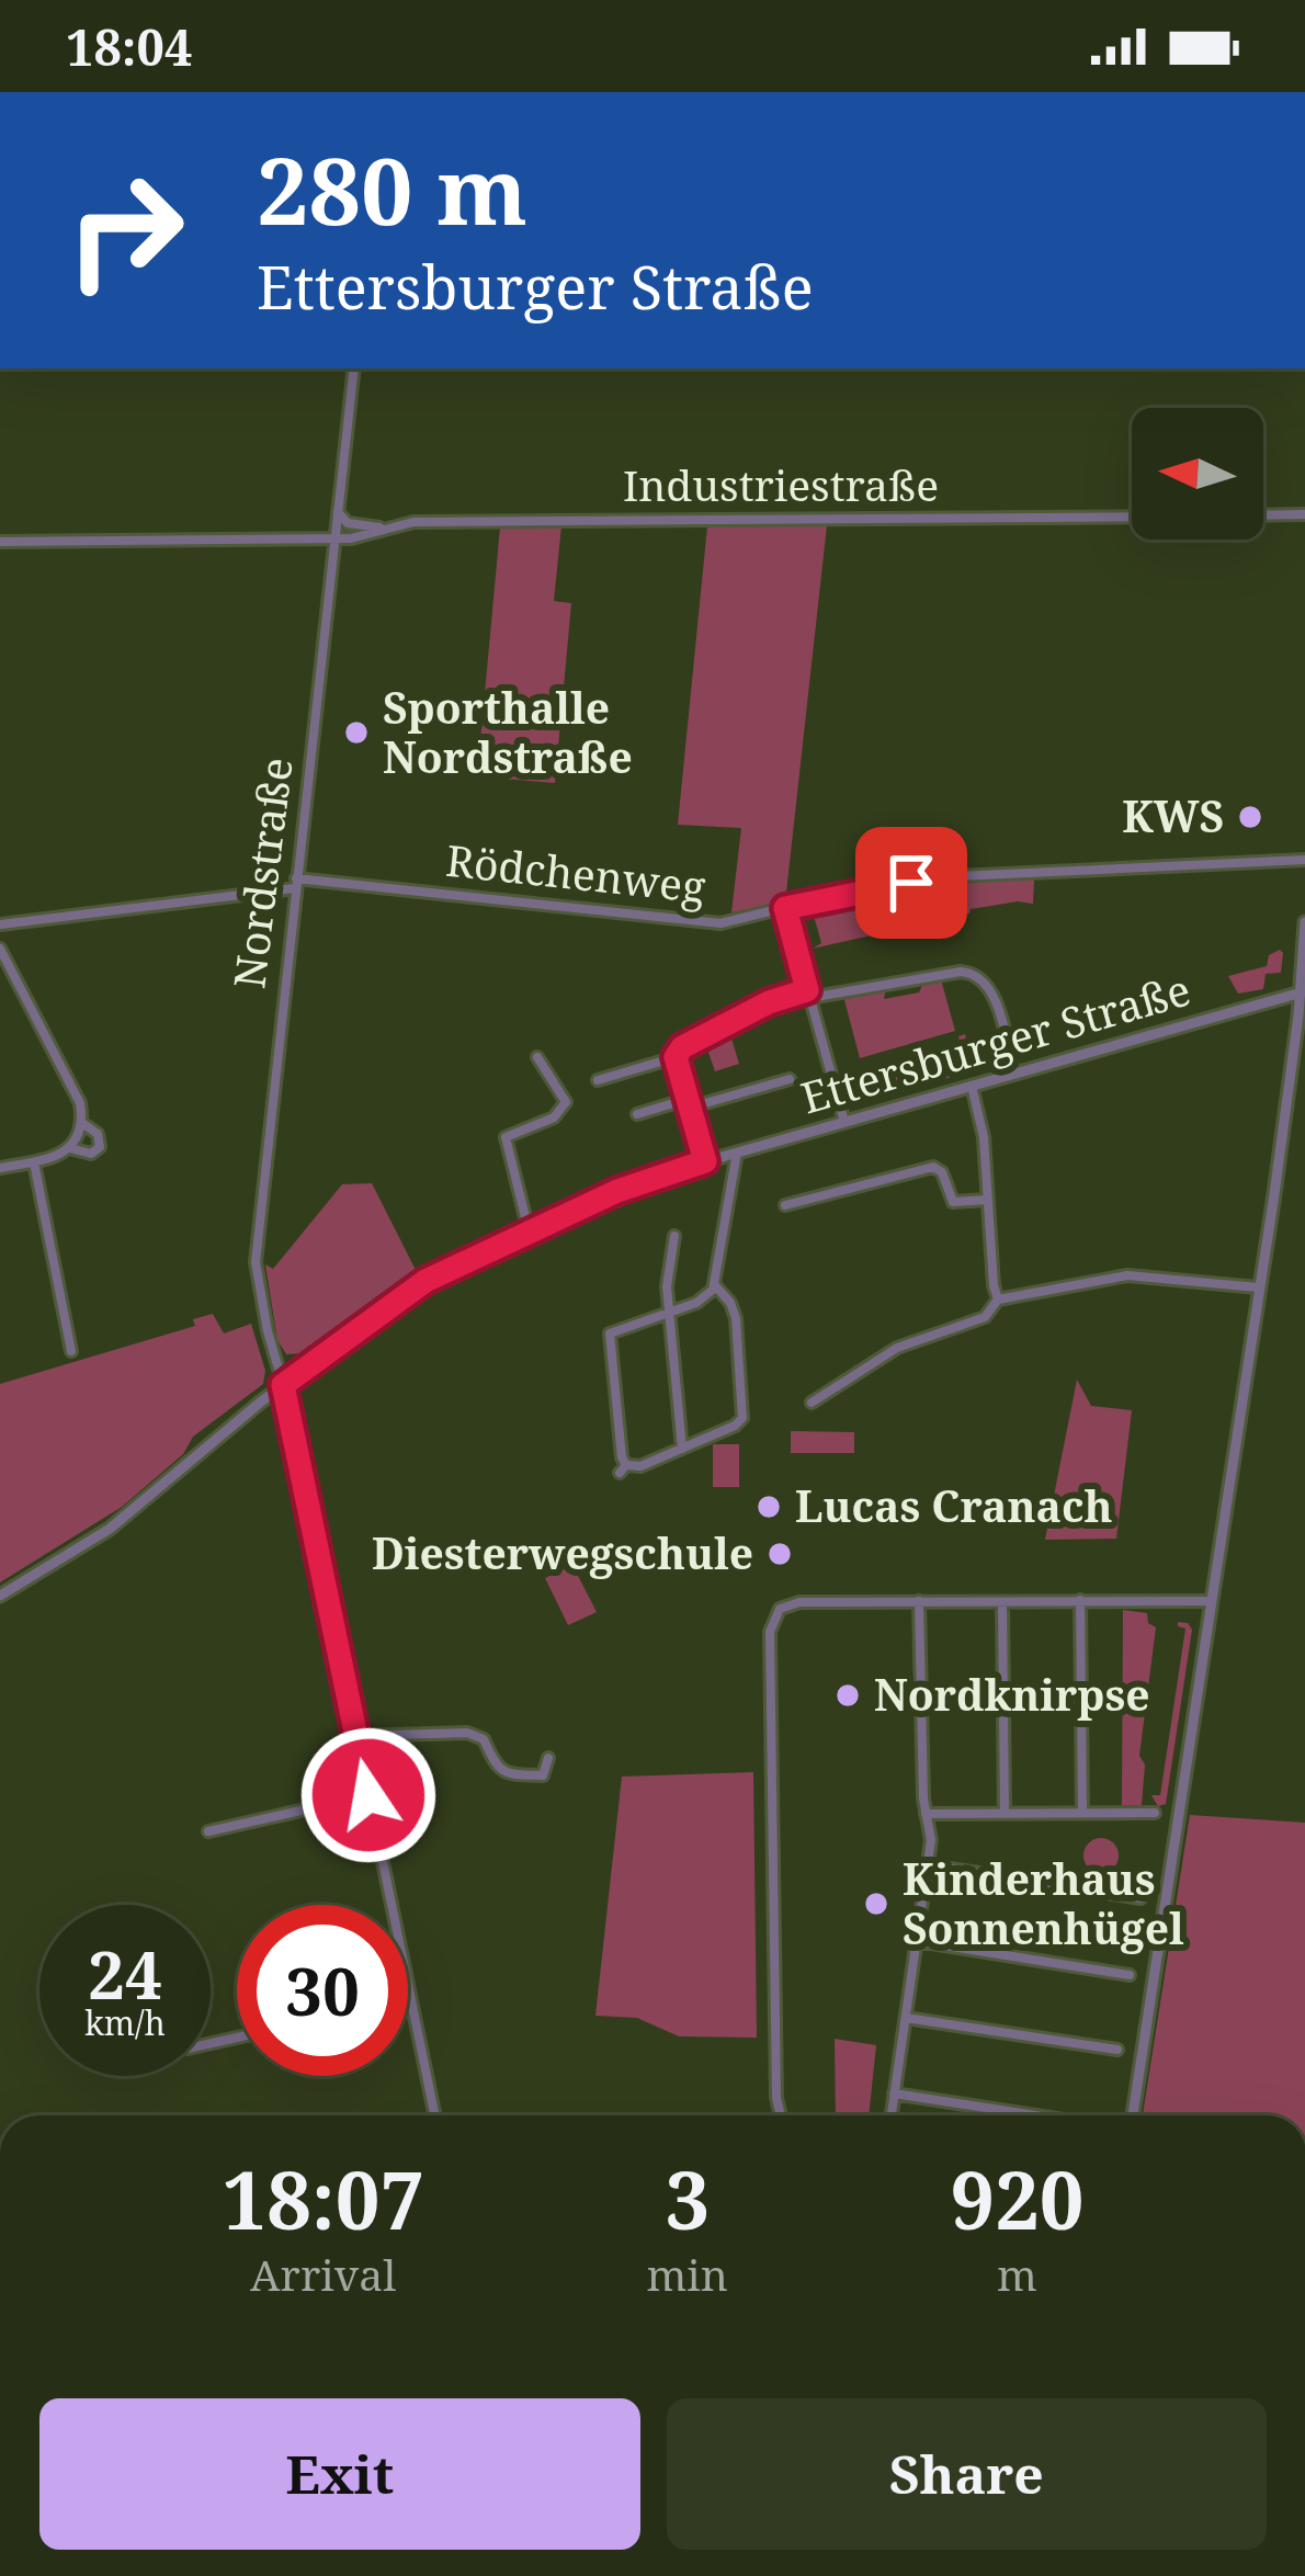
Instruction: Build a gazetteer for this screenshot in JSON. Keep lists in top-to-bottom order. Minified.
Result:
{"streets":{"street":["Industriestraße","Nordstraße","Rödchenweg","Ettersburger Straße"]},"crossings":[["Industriestraße","Nordstraße"],["Nordstraße","Rödchenweg"],["Nordstraße","Ettersburger Straße"]],"places":["Sporthalle Nordstraße","KWS","Lucas Cranach","Diesterwegschule","Nordknirpse","Kinderhaus Sonnenhügel"],"north":"left","page":{"status":"18:04","turn":["280 m","Ettersburger Straße"],"speed":"24 km/h","limit":"30","eta":["18:07","Arrival","3","min","920","m"],"buttons":["Exit","Share"]}}
